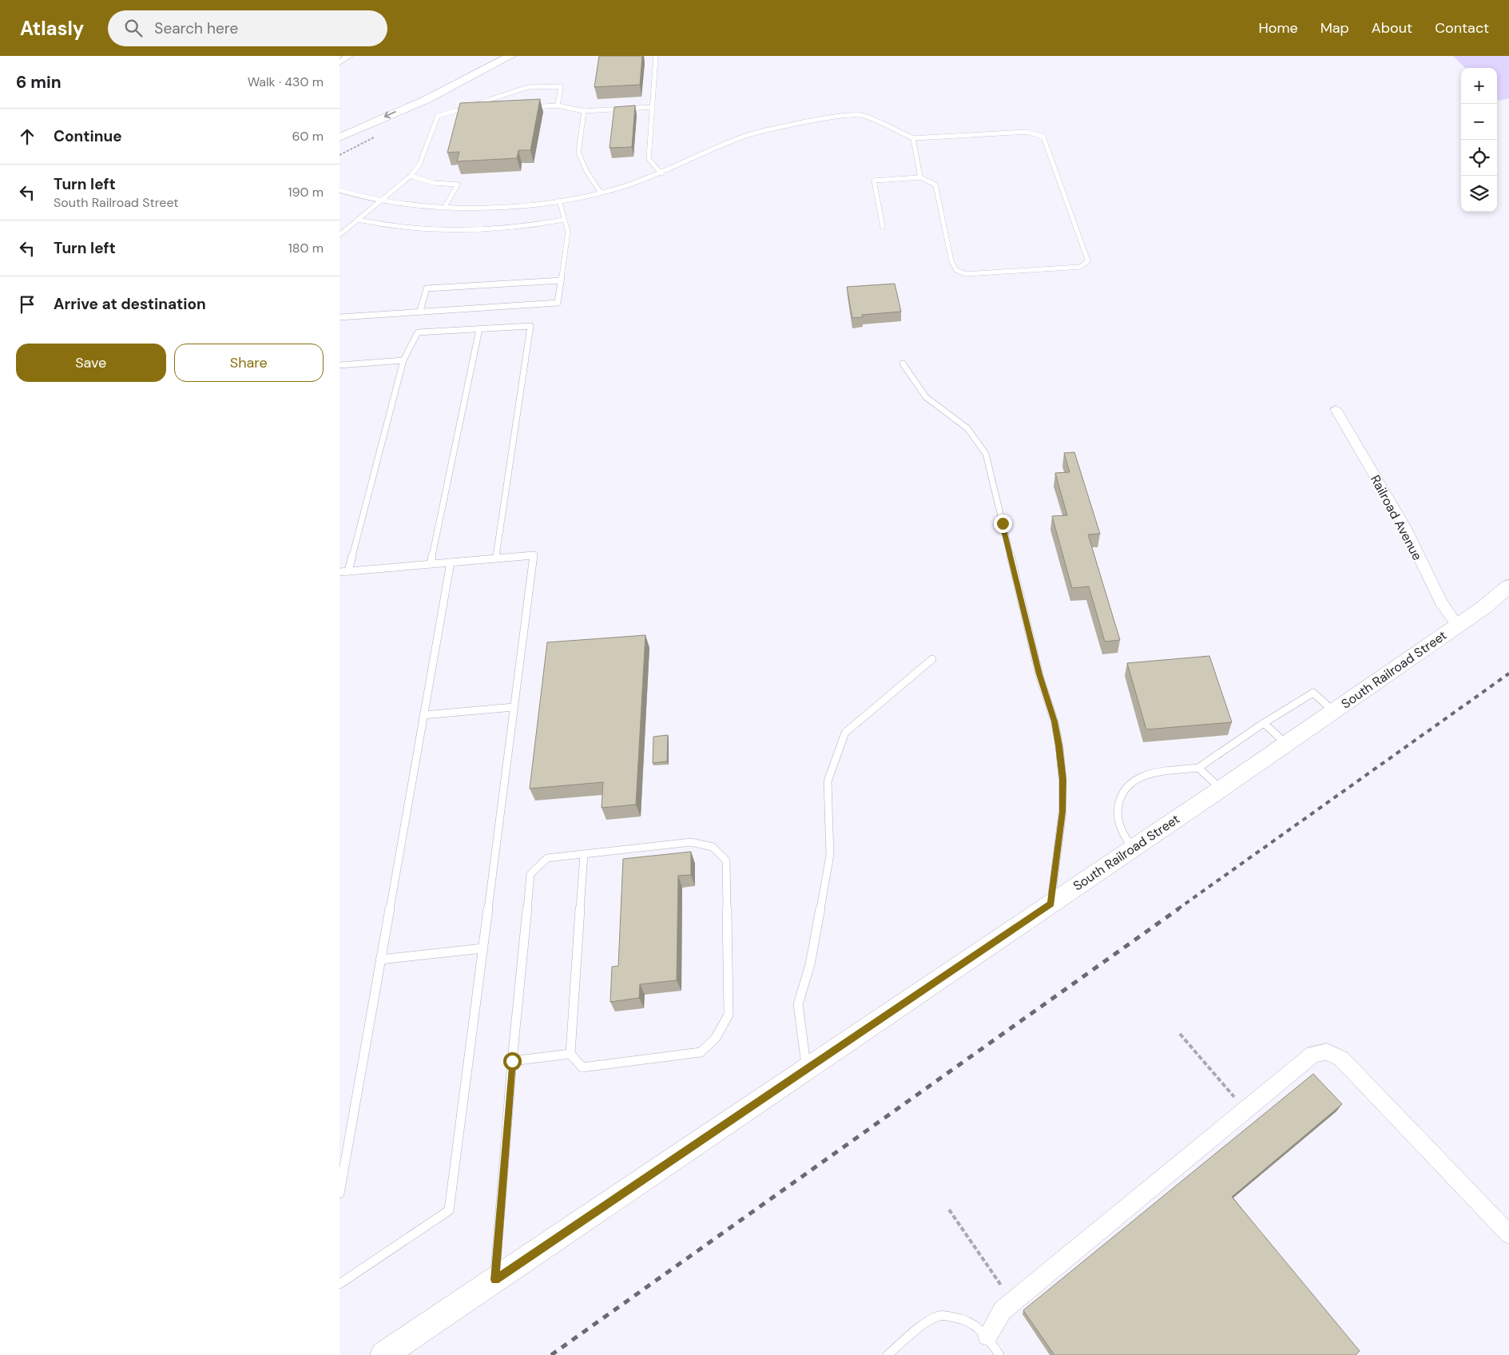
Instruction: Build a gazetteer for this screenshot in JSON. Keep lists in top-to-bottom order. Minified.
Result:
{"streets":{"street":["Railroad Avenue","South Railroad Street"]},"crossings":[["Railroad Avenue","South Railroad Street"]],"page":{"header":"Atlasly","search":"Search here","nav":["Home","Map","About","Contact"],"heading":["6 min","Walk · 430 m"],"map_buttons":["+","−"],"list":[["Continue","60 m"],["Turn left","South Railroad Street","190 m"],["Turn left","180 m"],"Arrive at destination"],"buttons":["Save","Share"]}}
